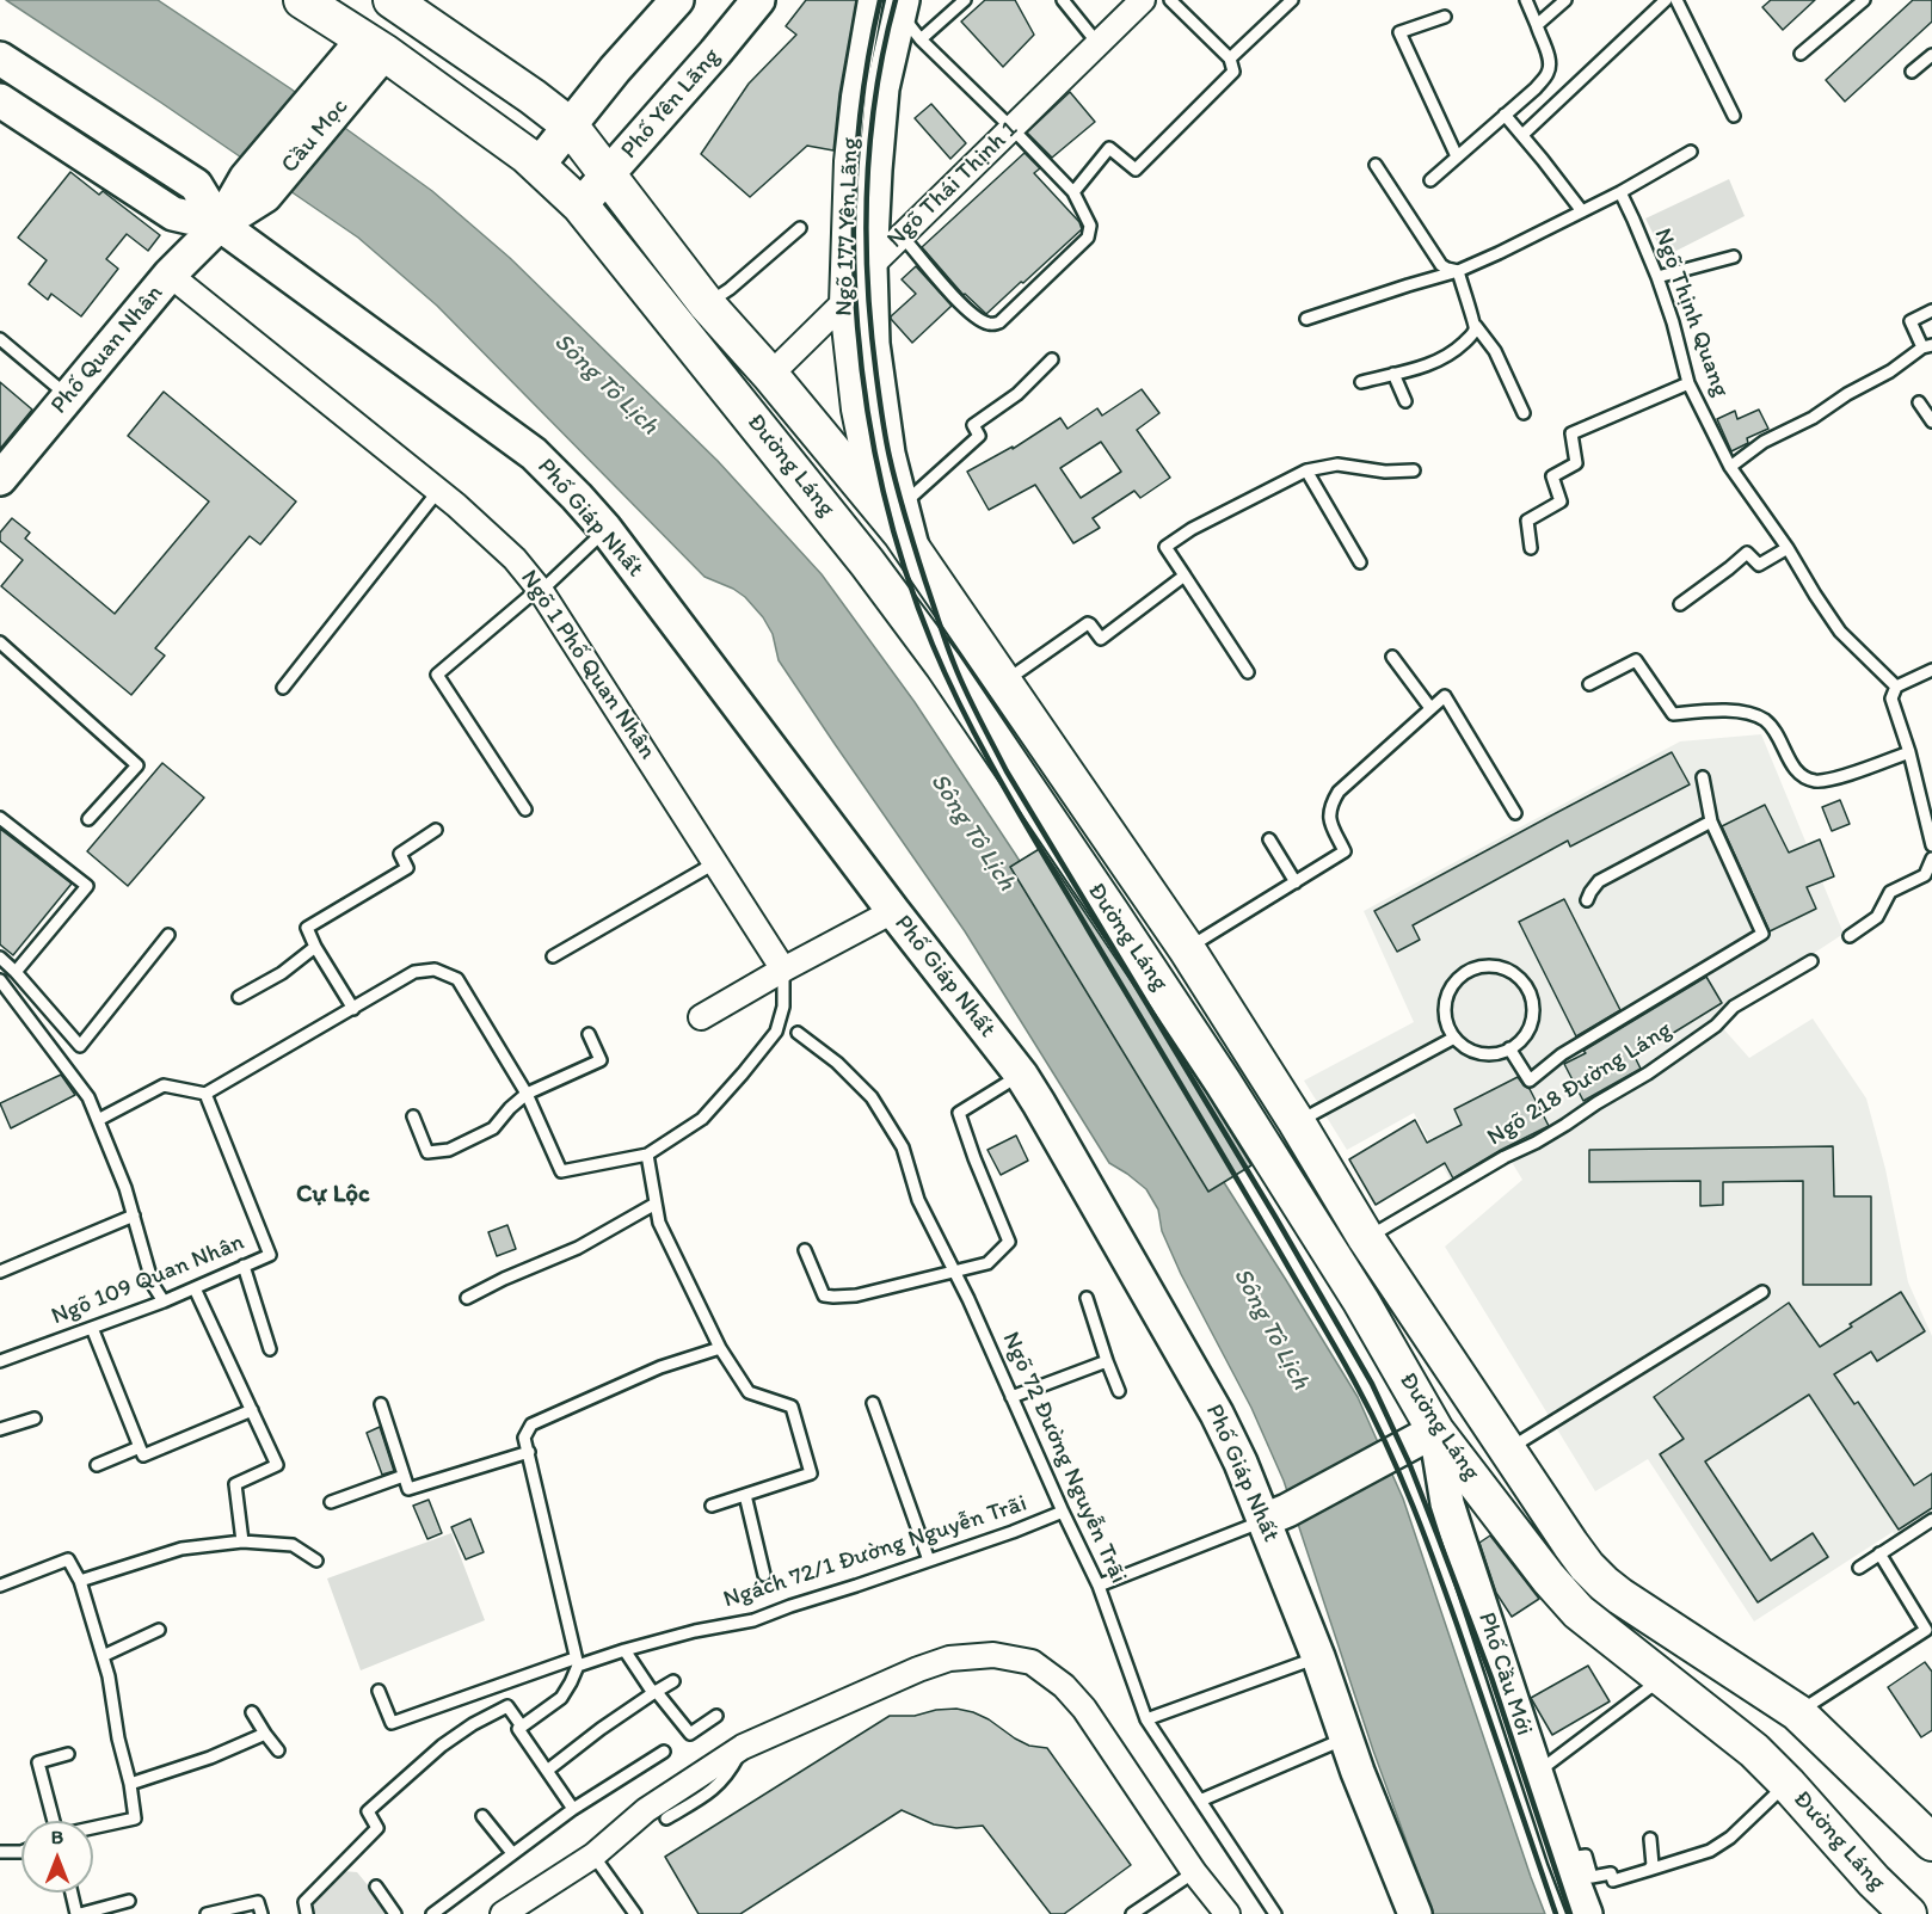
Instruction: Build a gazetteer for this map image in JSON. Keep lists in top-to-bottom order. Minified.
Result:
{"streets":{"main road":["Phố Yên Lãng","Cầu Mọc","Phố Quan Nhân","Đường Láng","Phố Giáp Nhất","Phố Cầu Mới"],"street":["Ngõ Thái Thịnh 1","Ngõ 177 Yên Lãng","Ngõ 1 Phố Quan Nhân"],"lane":["Ngõ Thịnh Quang","Ngõ 218 Đường Láng","Ngõ 109 Quan Nhân","Ngõ 72 Đường Nguyễn Trãi","Ngách 72/1 Đường Nguyễn Trãi"]},"crossings":[["Phố Yên Lãng","Đường Láng"],["Cầu Mọc","Phố Quan Nhân"],["Cầu Mọc","Đường Láng"],["Ngõ Thái Thịnh 1","Ngõ 177 Yên Lãng"],["Ngõ Thái Thịnh 1","Đường Láng"],["Ngõ 177 Yên Lãng","Đường Láng"],["Phố Quan Nhân","Phố Giáp Nhất"],["Phố Quan Nhân","Ngõ 1 Phố Quan Nhân"],["Đường Láng","Ngõ 218 Đường Láng"],["Đường Láng","Phố Cầu Mới"],["Ngõ 72 Đường Nguyễn Trãi","Ngách 72/1 Đường Nguyễn Trãi"]],"districts":["Cự Lộc"],"water":["Sông Tô Lịch"],"north":"top"}
